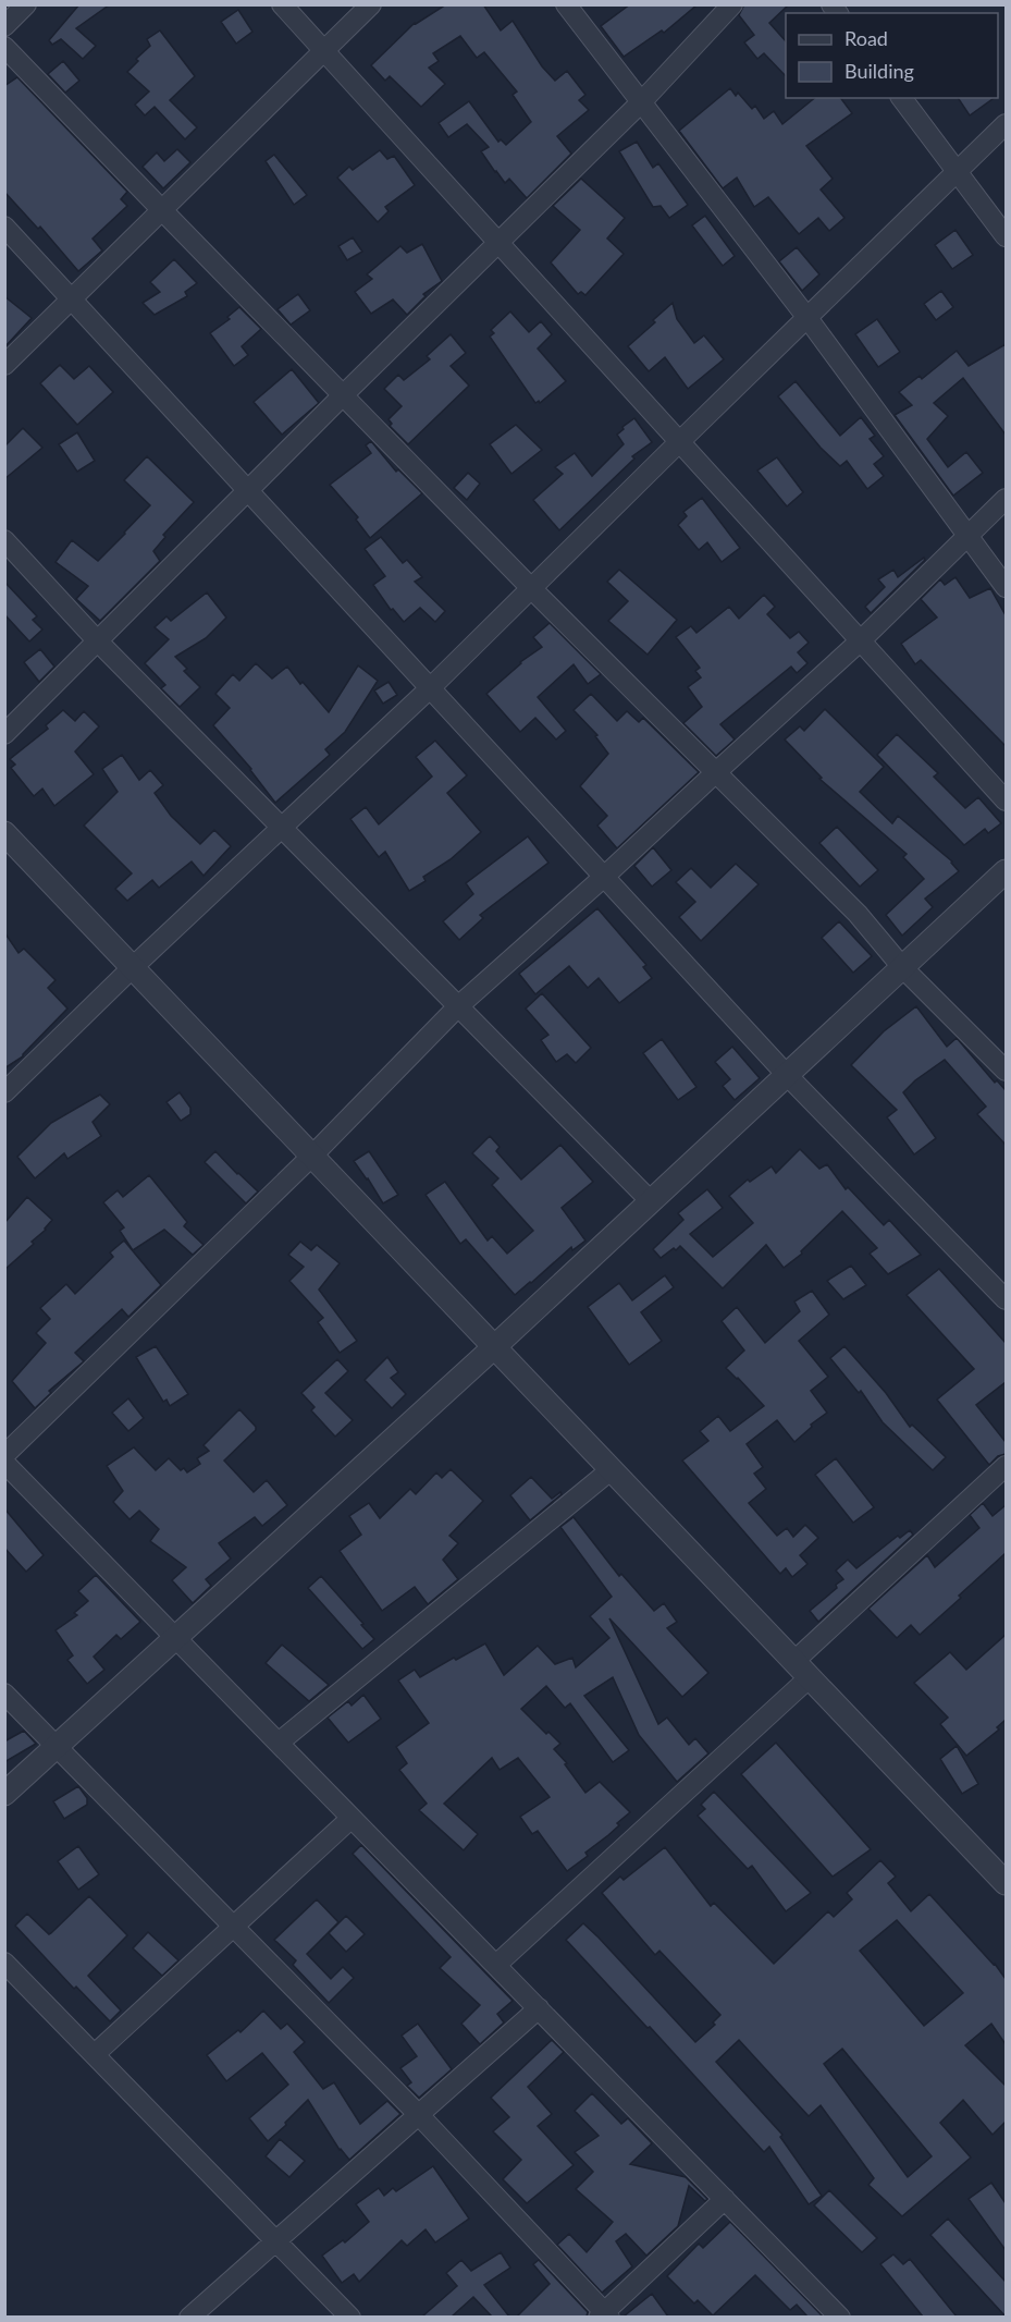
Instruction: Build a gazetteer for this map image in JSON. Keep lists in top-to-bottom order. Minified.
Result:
{"legend":["Road","Building"]}
